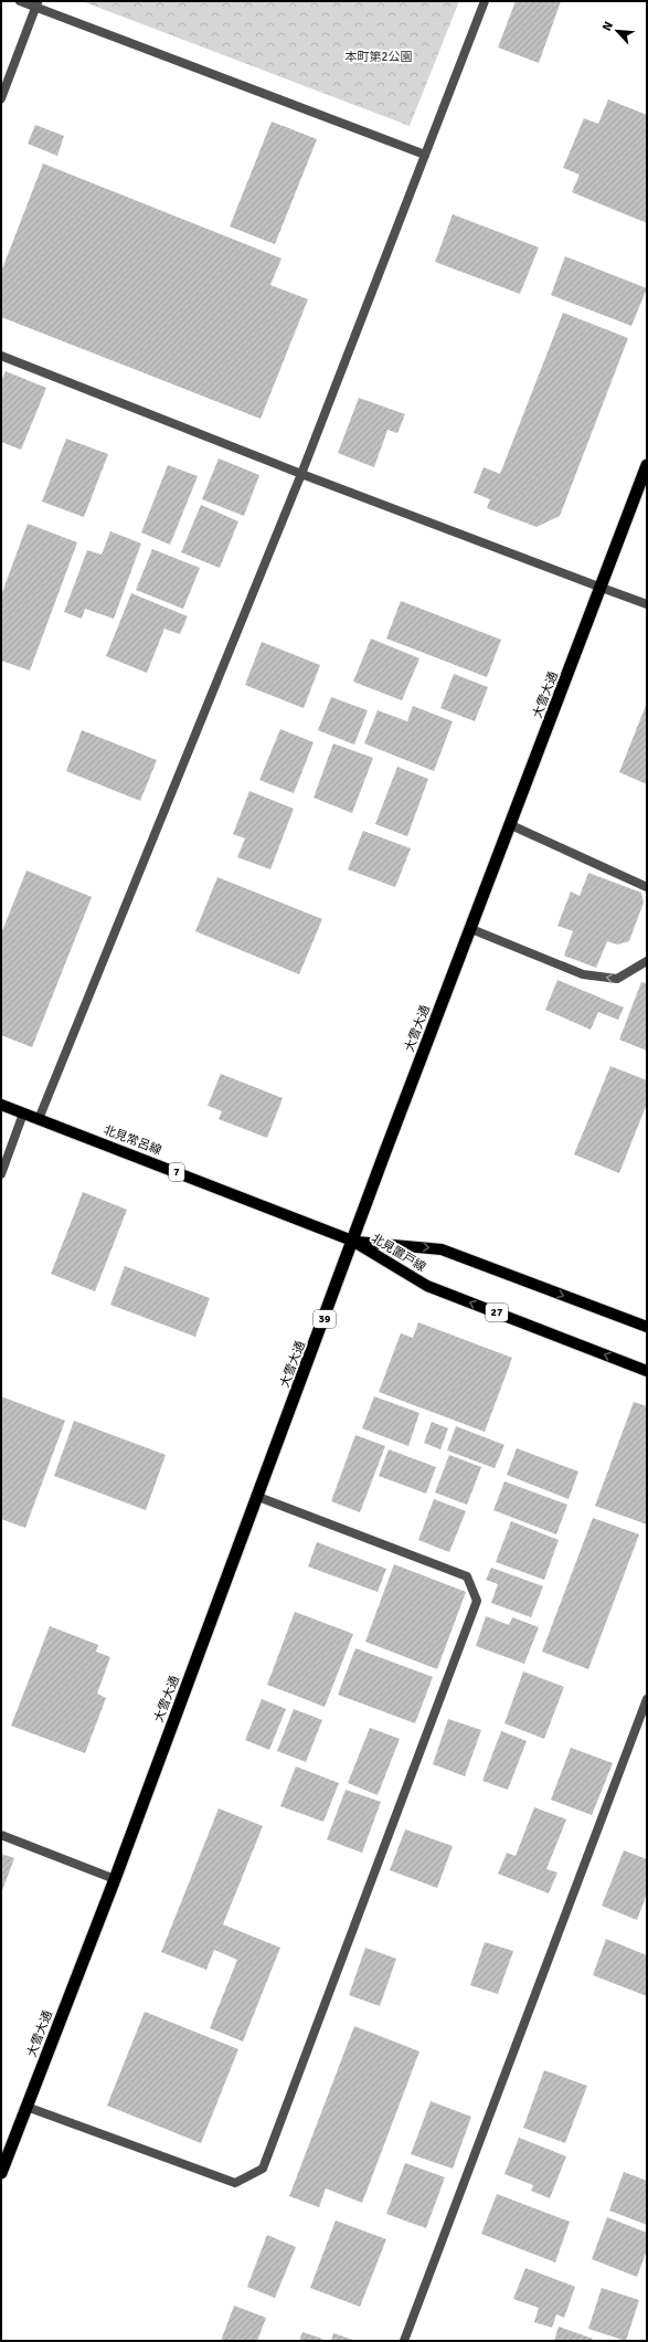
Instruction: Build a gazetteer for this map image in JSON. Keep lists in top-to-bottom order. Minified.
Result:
{"streets":{"highway":["大雪大通","39"],"main road":["北見常呂線","7","北見置戸線","27"]},"crossings":[["大雪大通","北見常呂線"],["大雪大通","北見置戸線"],["北見常呂線","北見置戸線"]],"parks":["本町第2公園"],"north":"top left"}
